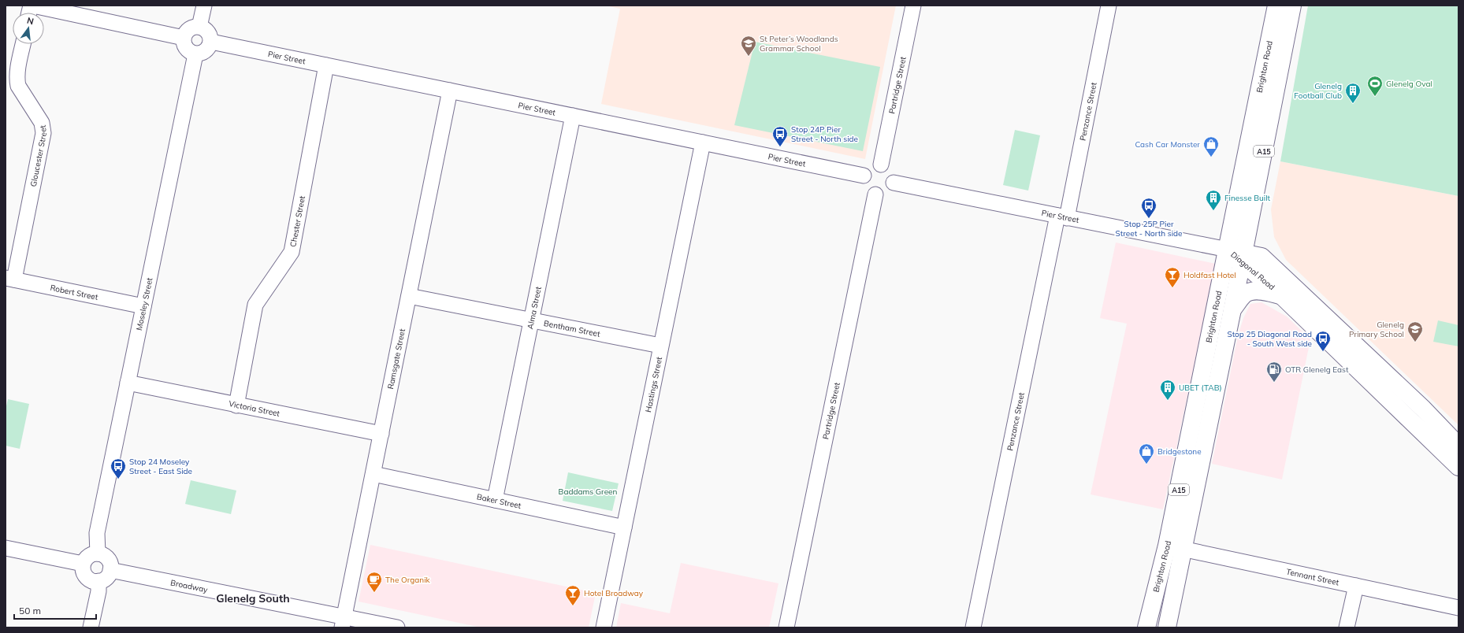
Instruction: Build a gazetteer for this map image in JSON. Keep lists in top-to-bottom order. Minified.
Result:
{"streets":{"main road":["Brighton Road","A15","Diagonal Road"],"street":["Pier Street","Partridge Street","Penzance Street","Gloucester Street","Chester Street","Robert Street","Moseley Street","Alma Street","Bentham Street","Ramsgate Street","Hastings Street","Victoria Street","Baker Street","Tennant Street","Broadway"]},"crossings":[["Pier Street","Brighton Road"],["Pier Street","Partridge Street"],["Pier Street","Penzance Street"],["Pier Street","Chester Street"],["Pier Street","Diagonal Road"],["Pier Street","Moseley Street"],["Pier Street","Alma Street"],["Pier Street","Ramsgate Street"],["Pier Street","Hastings Street"],["Brighton Road","Diagonal Road"],["Brighton Road","Tennant Street"],["Gloucester Street","Robert Street"],["Chester Street","Victoria Street"],["Robert Street","Moseley Street"],["Moseley Street","Victoria Street"],["Moseley Street","Broadway"],["Alma Street","Bentham Street"],["Alma Street","Baker Street"],["Bentham Street","Ramsgate Street"],["Bentham Street","Hastings Street"],["Ramsgate Street","Victoria Street"],["Ramsgate Street","Baker Street"],["Ramsgate Street","Broadway"],["Hastings Street","Baker Street"]],"districts":["Glenelg South"],"parks":["Baddams Green"],"places":{"school or university":["St Peter’s Woodlands Grammar School","Glenelg Primary School"],"sports":["Glenelg Oval"],"building":["Glenelg Football Club","Finesse Built","UBET (TAB)"],"bus stop":["Stop 24P Pier Street - North side","Stop 25P Pier Street - North side","Stop 25 Diagonal Road - South West side","Stop 24 Moseley Street - East Side"],"shop":["Cash Car Monster","Bridgestone"],"bar":["Holdfast Hotel","Hotel Broadway"],"fuel station":["OTR Glenelg East"],"cafe":["The Organik"]},"scale_bar":"50 m","north":"top"}
